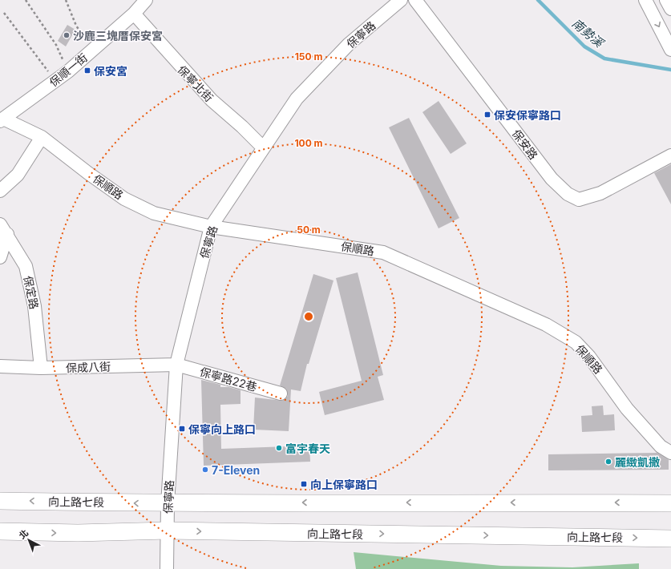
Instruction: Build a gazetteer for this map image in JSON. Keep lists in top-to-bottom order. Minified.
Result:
{"streets":{"main road":["向上路七段"],"street":["保寧路","保順一街","保寧北街","保安路","保順路","保定路","保成八街","保寧路22巷"]},"crossings":[["保寧路","保寧北街"],["保寧路","保順路"],["保寧路","保成八街"],["保寧路","保寧路22巷"],["保寧路","向上路七段"],["保順一街","保寧北街"],["保順一街","保順路"],["保定路","保成八街"],["保成八街","保寧路22巷"]],"water":["南勢溪"],"places":{"other":["沙鹿三塊厝保安宮","富宇春天","麗緻凱撒","7-Eleven"],"transit":["保安宮","保安保寧路口","保寧向上路口","向上保寧路口"]},"north":"top left","rings":["150 m","100 m","50 m"]}
